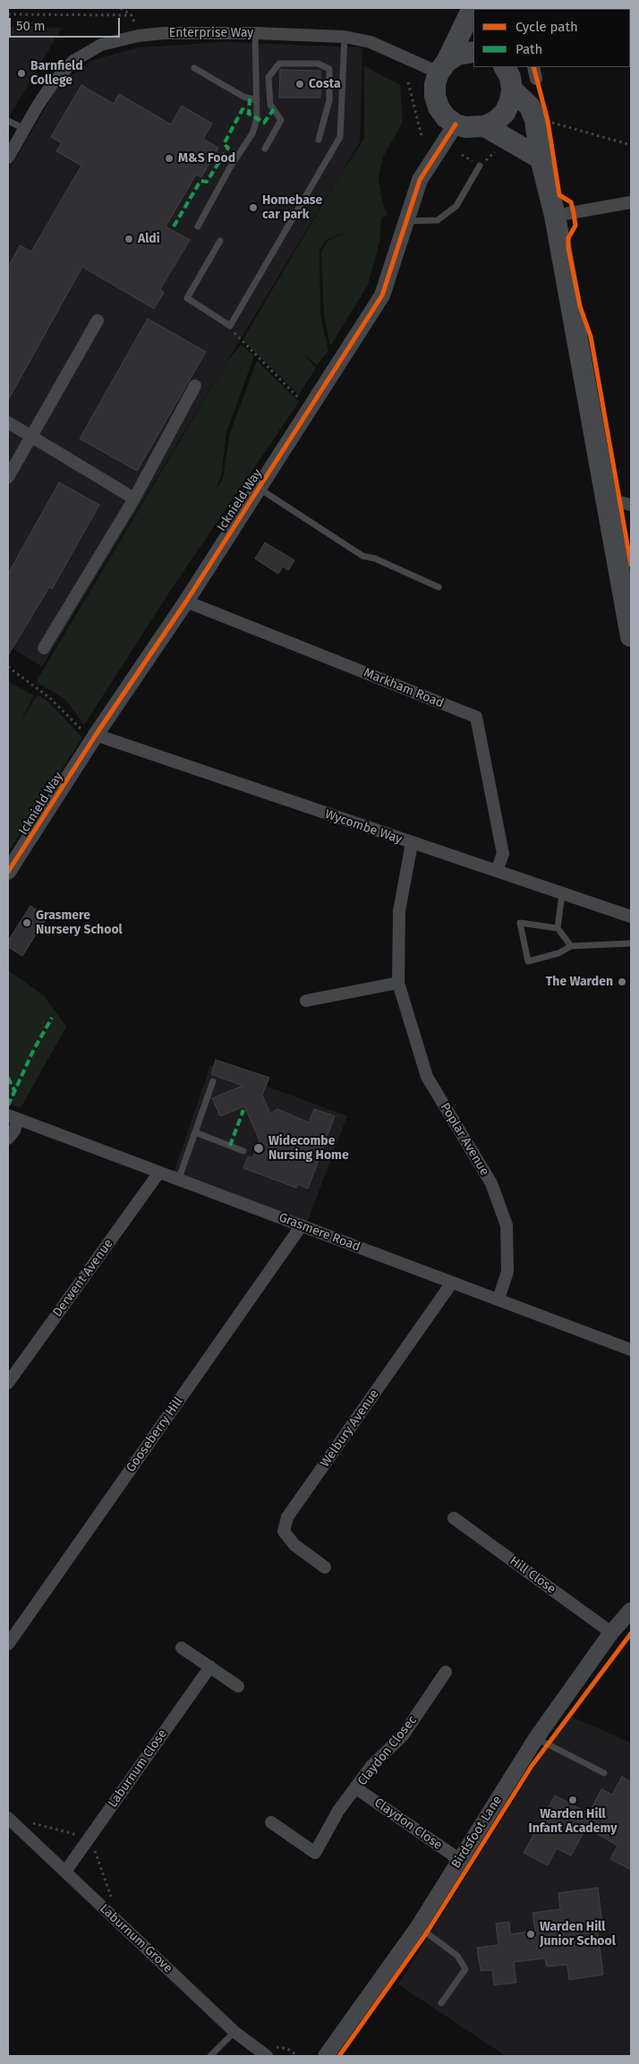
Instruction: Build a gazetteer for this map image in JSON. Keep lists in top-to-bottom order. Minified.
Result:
{"streets":{"street":["Enterprise Way","Icknield Way","Markham Road","Wycombe Way","Poplar Avenue","Grasmere Road","Derwent Avenue","Welbury Avenue","Gooseberry Hill","Hill Close","Claydon Closec","Laburnum Close","Claydon Close","Birdsfoot Lane","Laburnum Grove"]},"crossings":[["Icknield Way","Markham Road"],["Icknield Way","Wycombe Way"],["Markham Road","Wycombe Way"],["Wycombe Way","Poplar Avenue"],["Poplar Avenue","Grasmere Road"],["Grasmere Road","Derwent Avenue"],["Grasmere Road","Welbury Avenue"],["Grasmere Road","Gooseberry Hill"],["Hill Close","Birdsfoot Lane"],["Claydon Closec","Claydon Close"],["Laburnum Close","Laburnum Grove"],["Claydon Close","Birdsfoot Lane"]],"places":["Barnfield College","Costa","M&S Food","Homebase car park","Aldi","Grasmere Nursery School","The Warden","Widecombe Nursing Home","Warden Hill Infant Academy","Warden Hill Junior School"],"legend":["Cycle path","Path"],"scale_bar":"50 m"}
